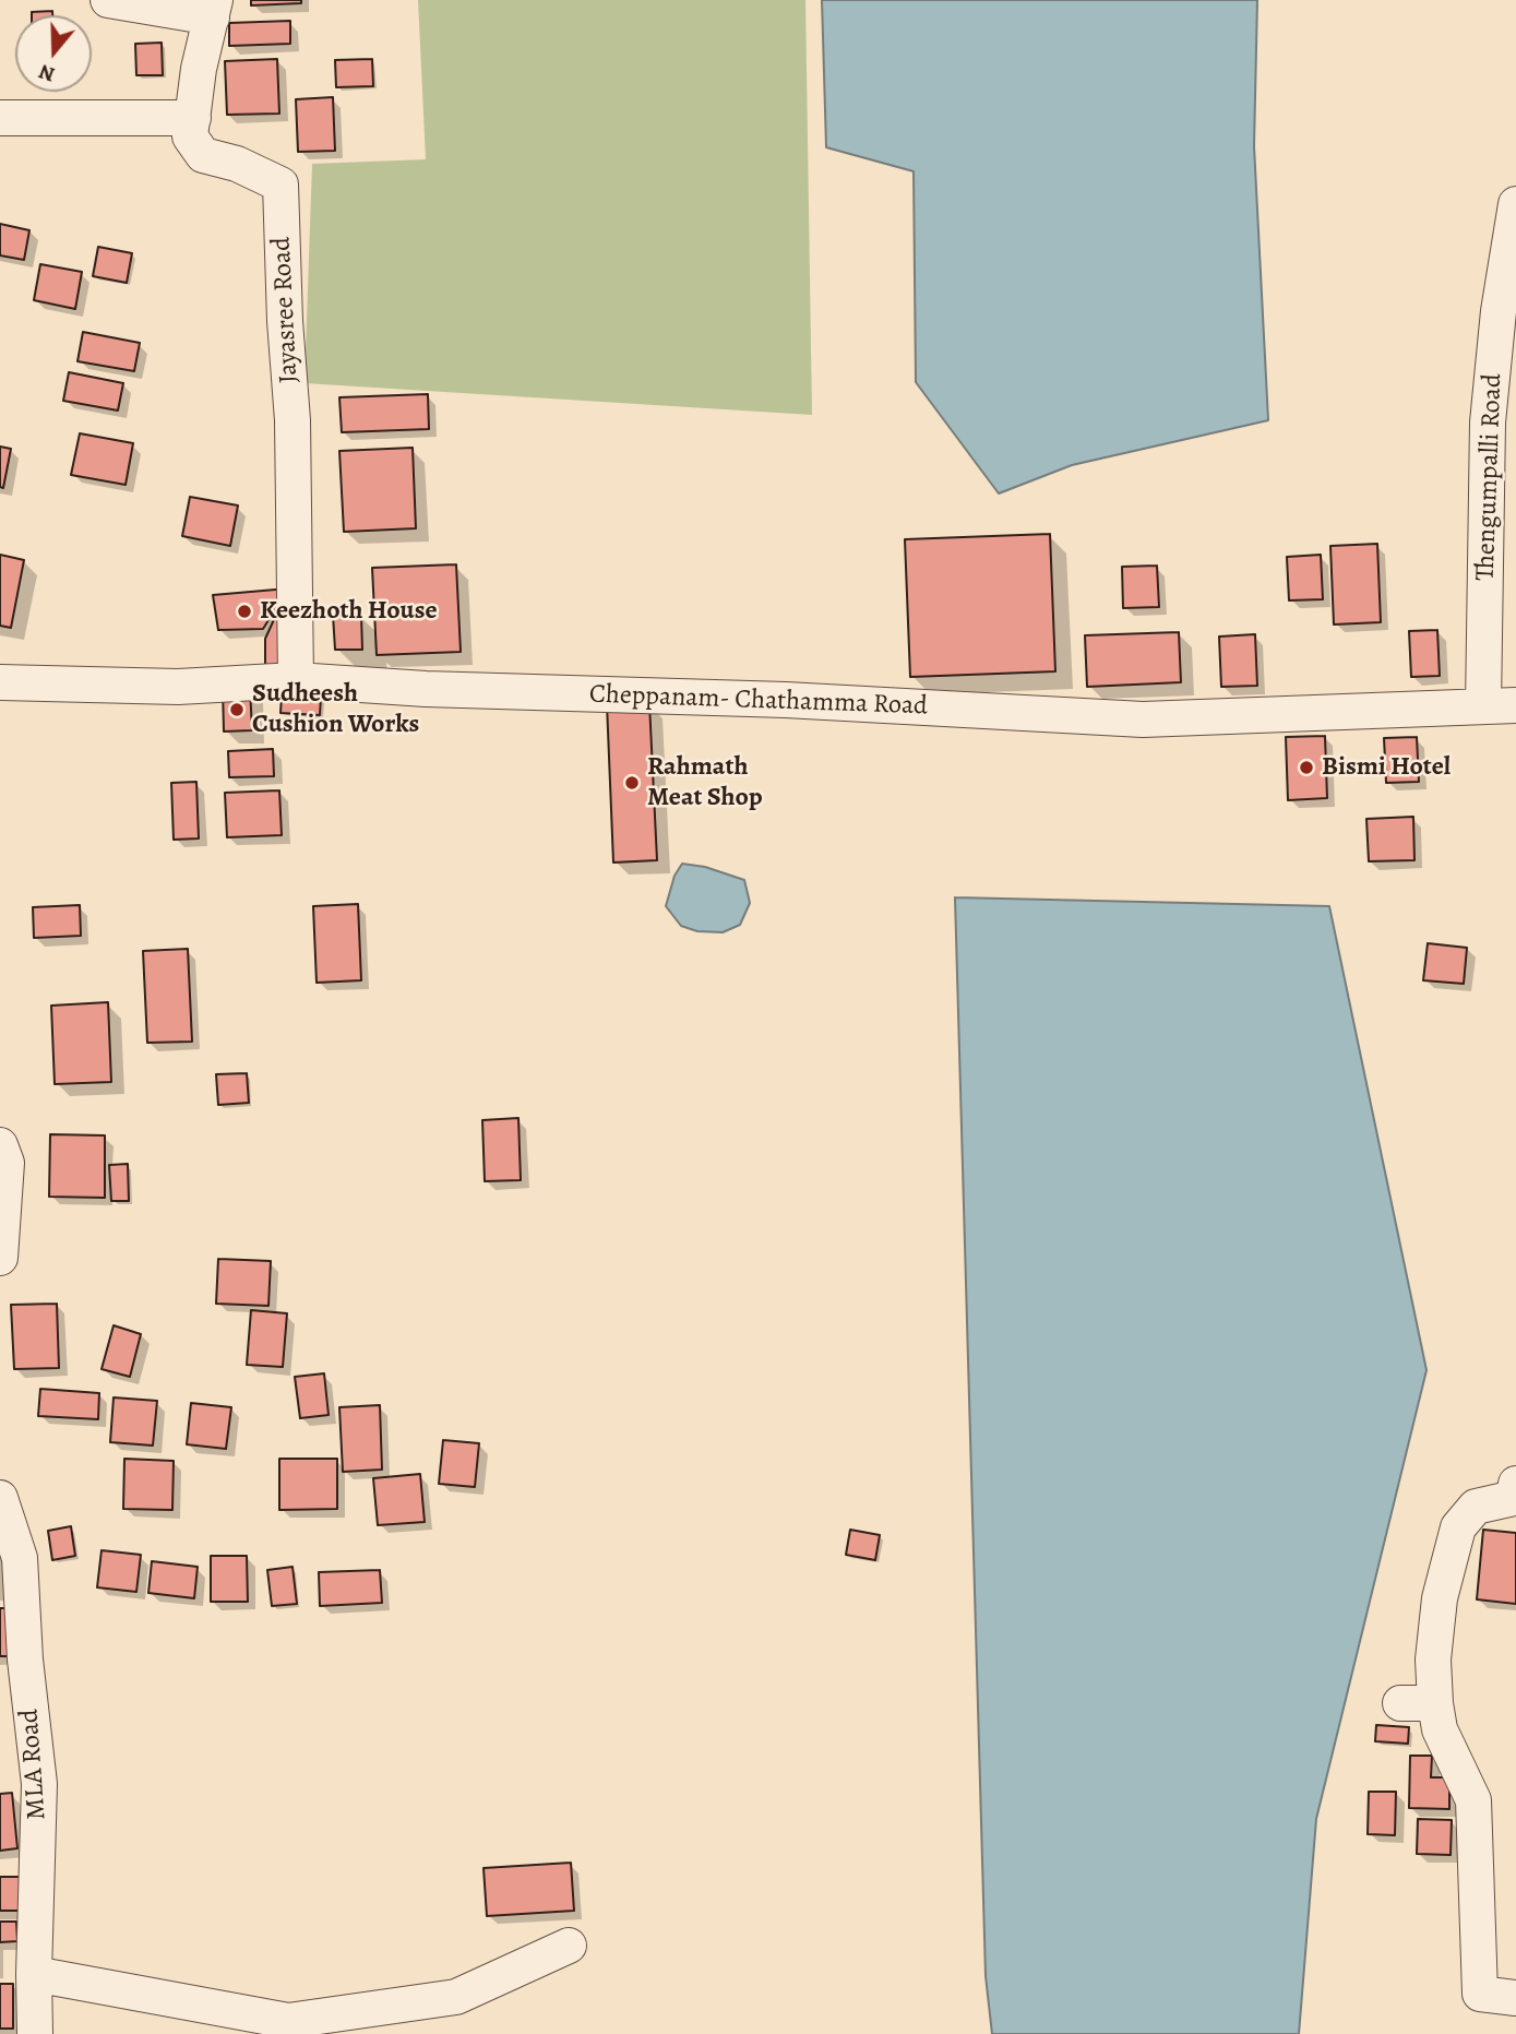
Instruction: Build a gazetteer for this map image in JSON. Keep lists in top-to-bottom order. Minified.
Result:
{"streets":{"street":["Jayasree Road","Thengumpalli Road","Cheppanam- Chathamma Road","MLA Road"]},"crossings":[["Jayasree Road","Cheppanam- Chathamma Road"],["Thengumpalli Road","Cheppanam- Chathamma Road"]],"places":["Keezhoth House","Sudheesh Cushion Works","Bismi Hotel","Rahmath Meat Shop"],"north":"bottom"}
